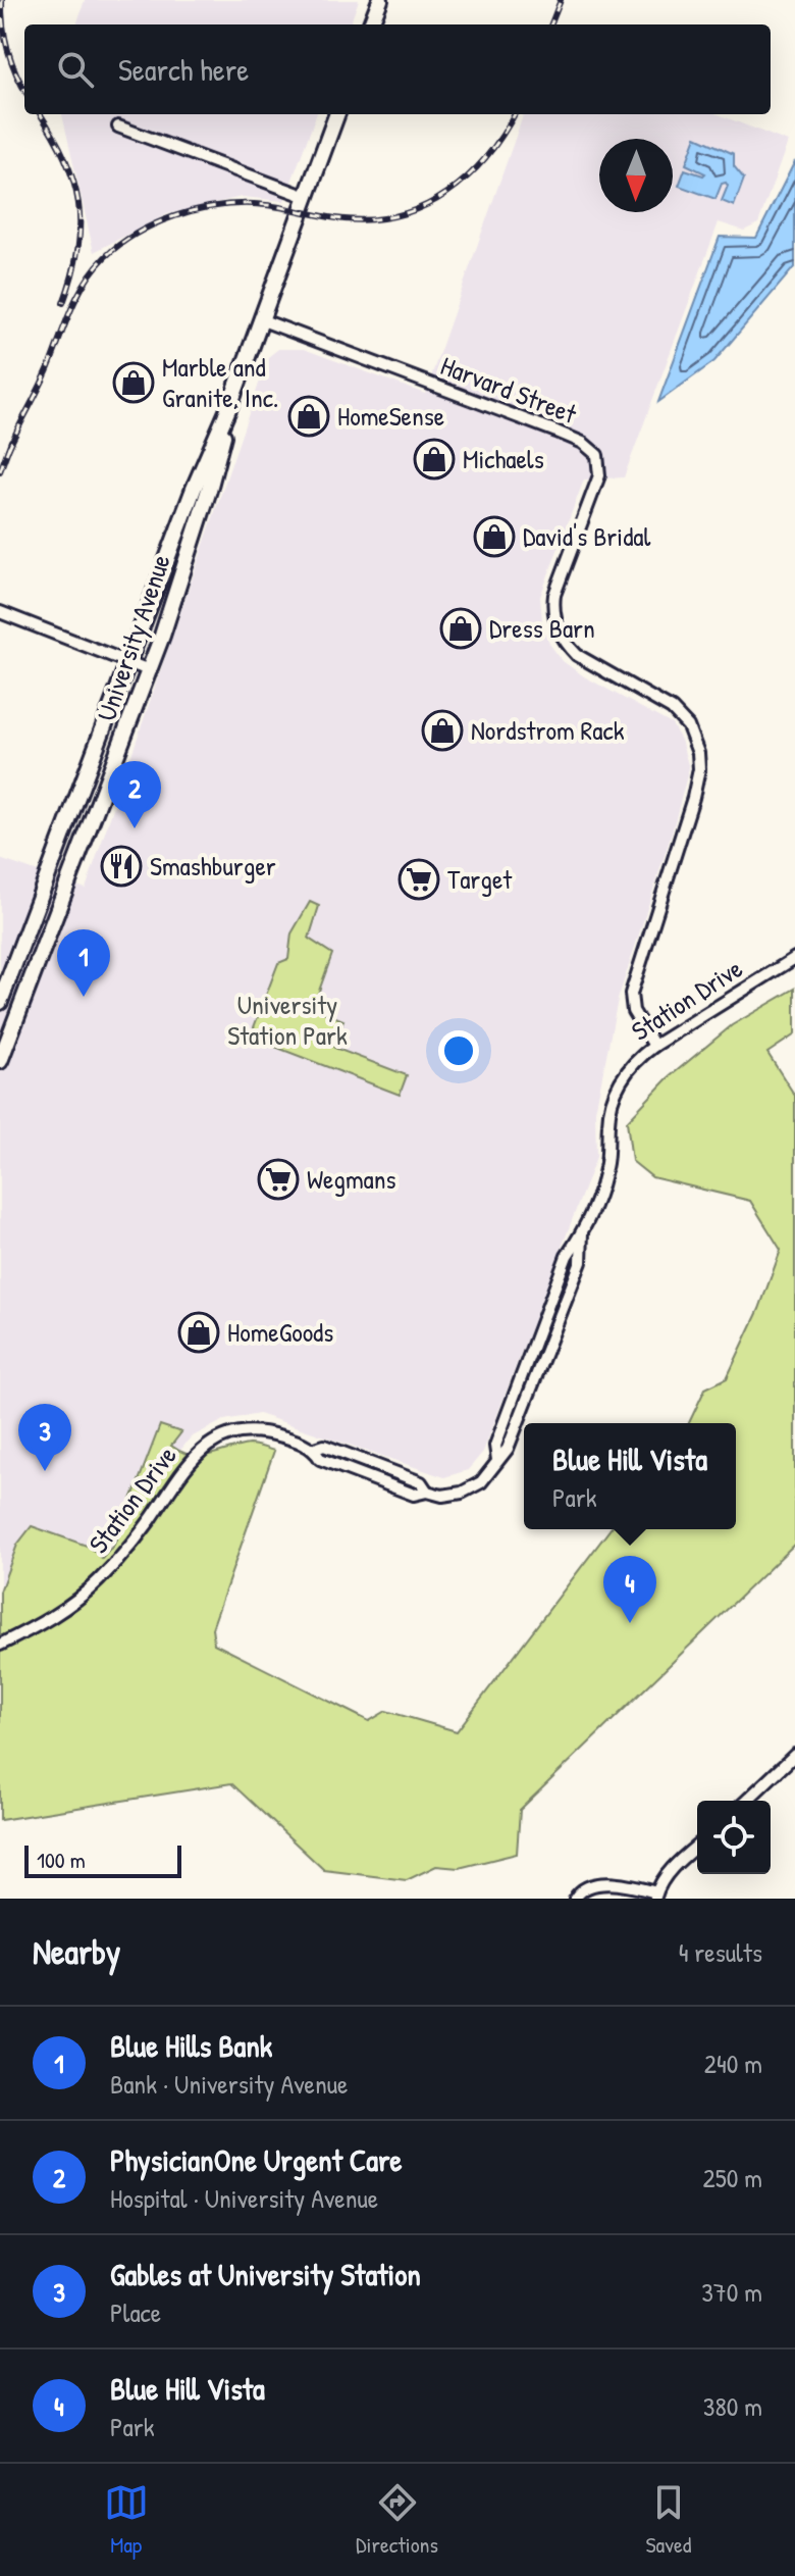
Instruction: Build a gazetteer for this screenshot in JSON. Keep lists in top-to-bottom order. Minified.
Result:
{"streets":{"main road":["University Avenue"],"street":["Harvard Street","Station Drive"]},"crossings":[["Harvard Street","University Avenue"],["Harvard Street","Station Drive"]],"parks":["University Station Park"],"places":{"shop":["Marble and Granite, Inc.","HomeSense","Michaels","David's Bridal","Dress Barn","Nordstrom Rack","HomeGoods"],"restaurant":["Smashburger"],"supermarket":["Target","Wegmans"]},"scale_bar":"100 m","north":"bottom","page":{"search":"Search here","pins":["2","1","3","4"],"popup":["Blue Hill Vista","Park"],"scale":"100 m","heading":["Nearby","4 results"],"list":[{"mark":"1","name":"Blue Hills Bank","note":"Bank · University Avenue","value":"240 m"},{"mark":"2","name":"PhysicianOne Urgent Care","note":"Hospital · University Avenue","value":"250 m"},{"mark":"3","name":"Gables at University Station","note":"Place","value":"370 m"},{"mark":"4","name":"Blue Hill Vista","note":"Park","value":"380 m"}],"nav":["Map","Directions","Saved"]}}
